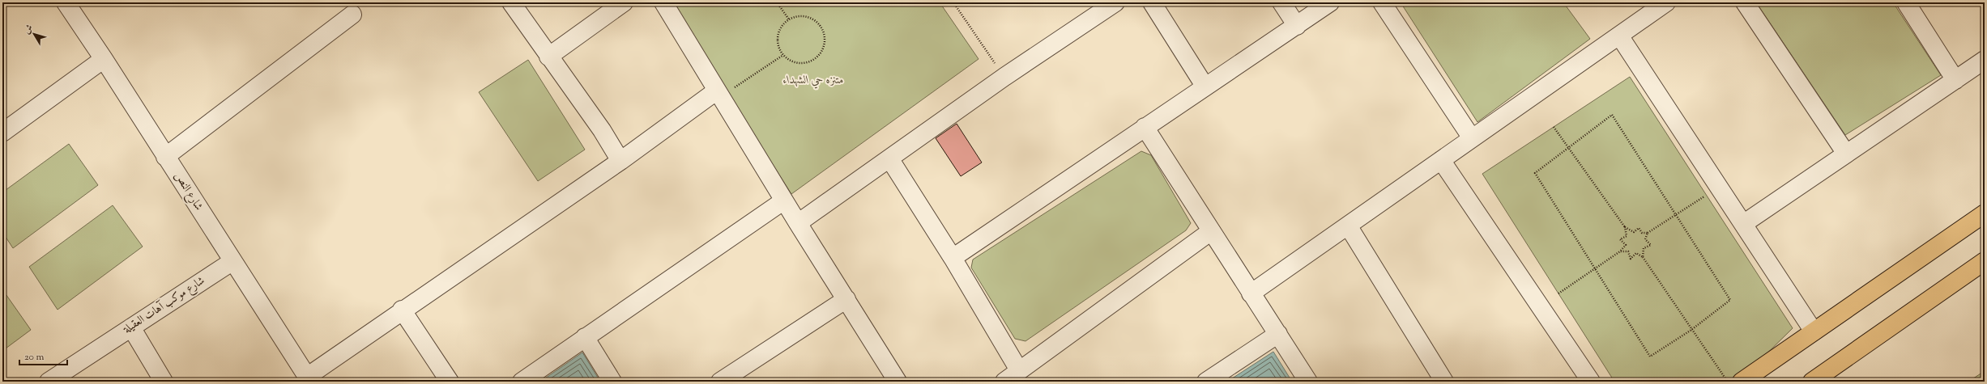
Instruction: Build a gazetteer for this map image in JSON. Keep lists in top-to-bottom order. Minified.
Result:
{"streets":{"street":["شارع النص","شارع موكب آهات العقيلة"]},"crossings":[["شارع النص","شارع موكب آهات العقيلة"]],"parks":["متنزه حي الشهداء"],"scale_bar":"20 m","north":"top left"}
